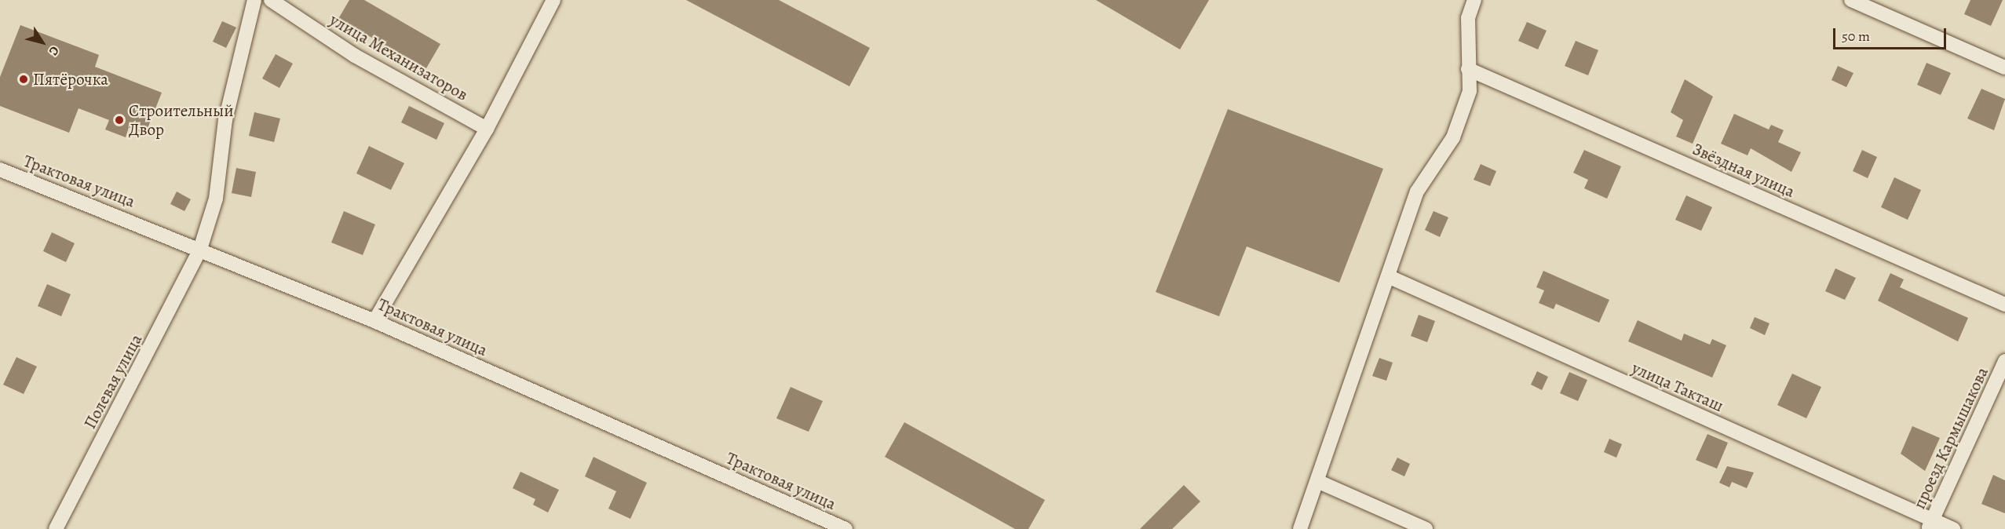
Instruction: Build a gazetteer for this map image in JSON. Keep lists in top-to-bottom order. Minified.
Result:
{"streets":{"street":["улица Механизаторов","Звёздная улица","Трактовая улица","Полевая улица","улица Такташ","проезд Кармышакова"]},"crossings":[["Трактовая улица","Полевая улица"],["улица Такташ","проезд Кармышакова"]],"places":["Пятёрочка","Строительный Двор"],"scale_bar":"50 m","north":"bottom right"}
